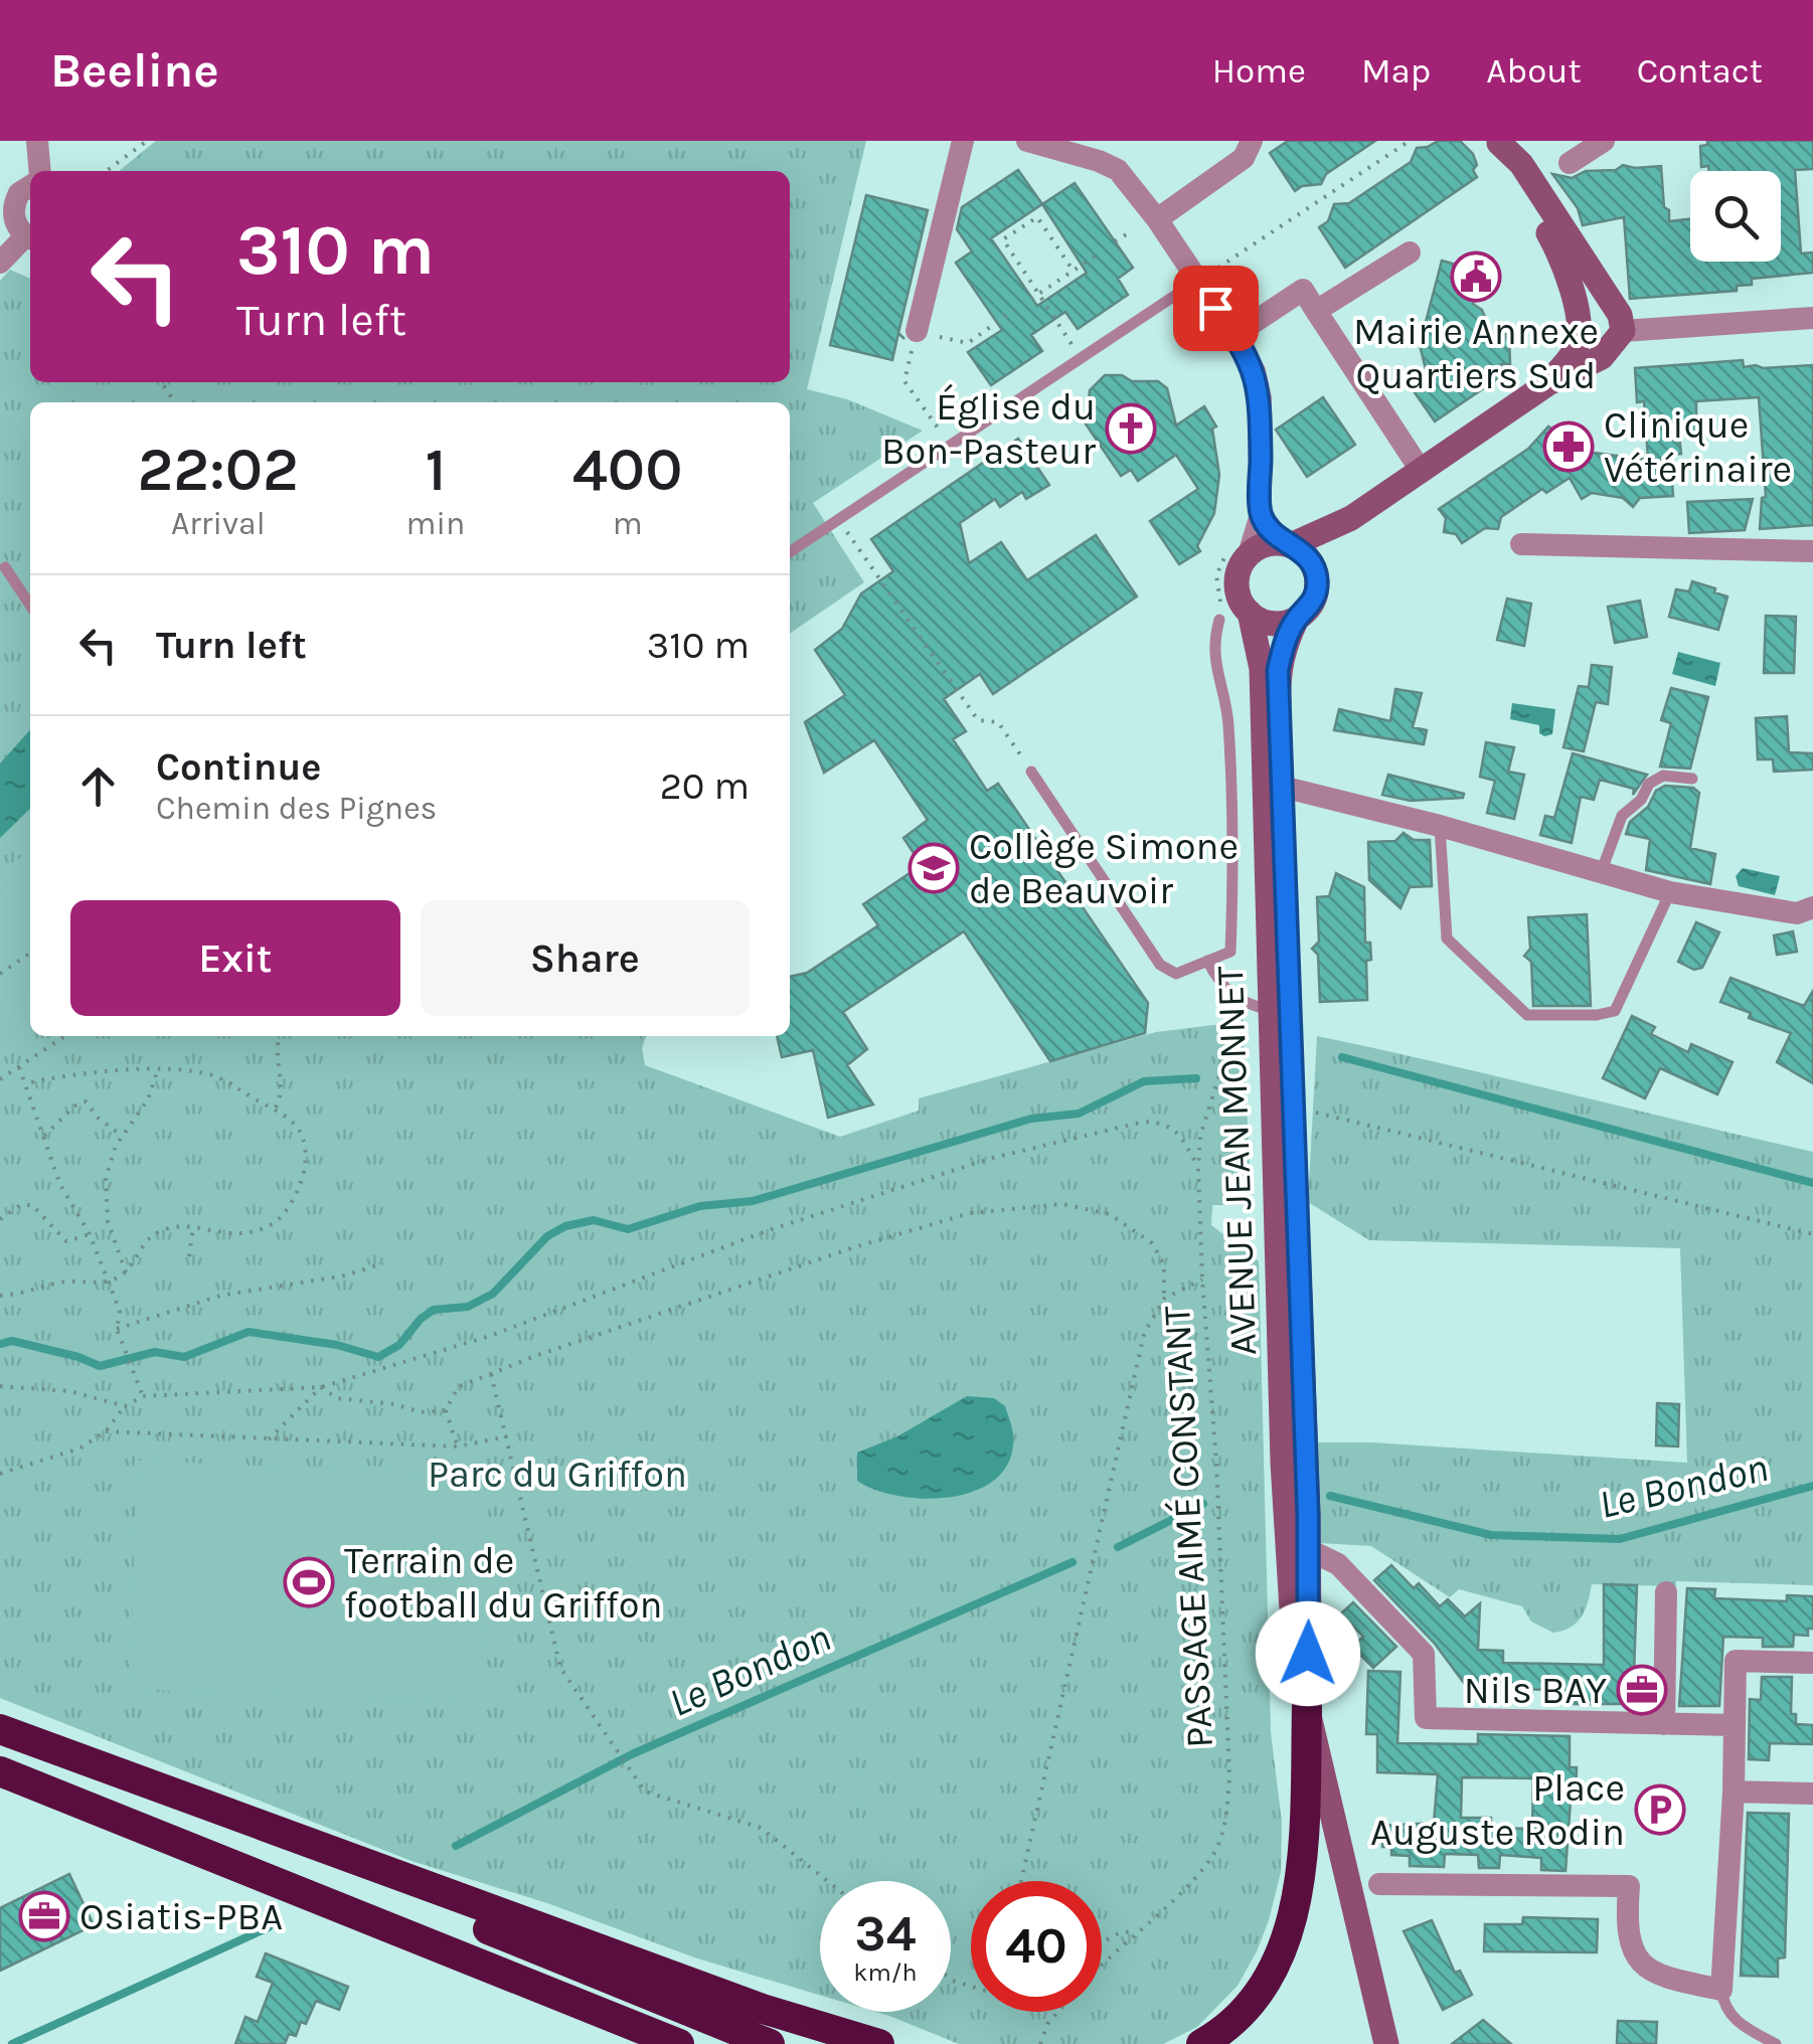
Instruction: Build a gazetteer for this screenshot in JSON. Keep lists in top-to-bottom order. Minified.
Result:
{"streets":{"street":["AVENUE JEAN MONNET"],"path":["PASSAGE AIMÉ CONSTANT"]},"crossings":[["AVENUE JEAN MONNET","PASSAGE AIMÉ CONSTANT"]],"water":["Le Bondon"],"parks":["Parc du Griffon"],"places":{"public building":["Mairie Annexe Quartiers Sud"],"church":["Église du Bon-Pasteur"],"pharmacy":["Clinique Vétérinaire"],"school or university":["Collège Simone de Beauvoir"],"sports":["Terrain de football du Griffon"],"office":["Nils BAY","Osiatis-PBA"],"parking":["Place Auguste Rodin"]},"page":{"header":"Beeline","nav":["Home","Map","About","Contact"],"turn":["310 m","Turn left"],"eta":["22:02","Arrival","1","min","400","m"],"list":[{"name":"Turn left","value":"310 m"},{"name":"Continue","note":"Chemin des Pignes","value":"20 m"}],"buttons":["Exit","Share"],"speed":"34 km/h","limit":"40"}}
